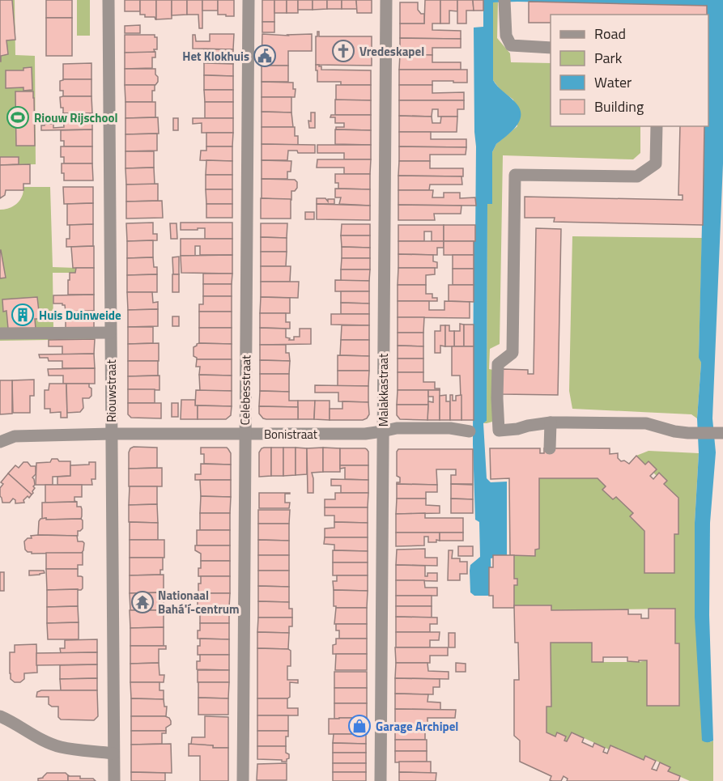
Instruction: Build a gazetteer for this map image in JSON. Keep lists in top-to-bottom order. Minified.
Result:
{"streets":{"street":["Celebesstraat","Malakkastraat","Riouwstraat","Bonistraat"]},"crossings":[["Celebesstraat","Bonistraat"],["Malakkastraat","Bonistraat"],["Riouwstraat","Bonistraat"]],"places":{"church":["Vredeskapel"],"public building":["Het Klokhuis"],"sports":["Riouw Rijschool"],"building":["Huis Duinweide"],"temple":["Nationaal Bahá'í-centrum"],"shop":["Garage Archipel"]},"legend":["Road","Park","Water","Building"]}
